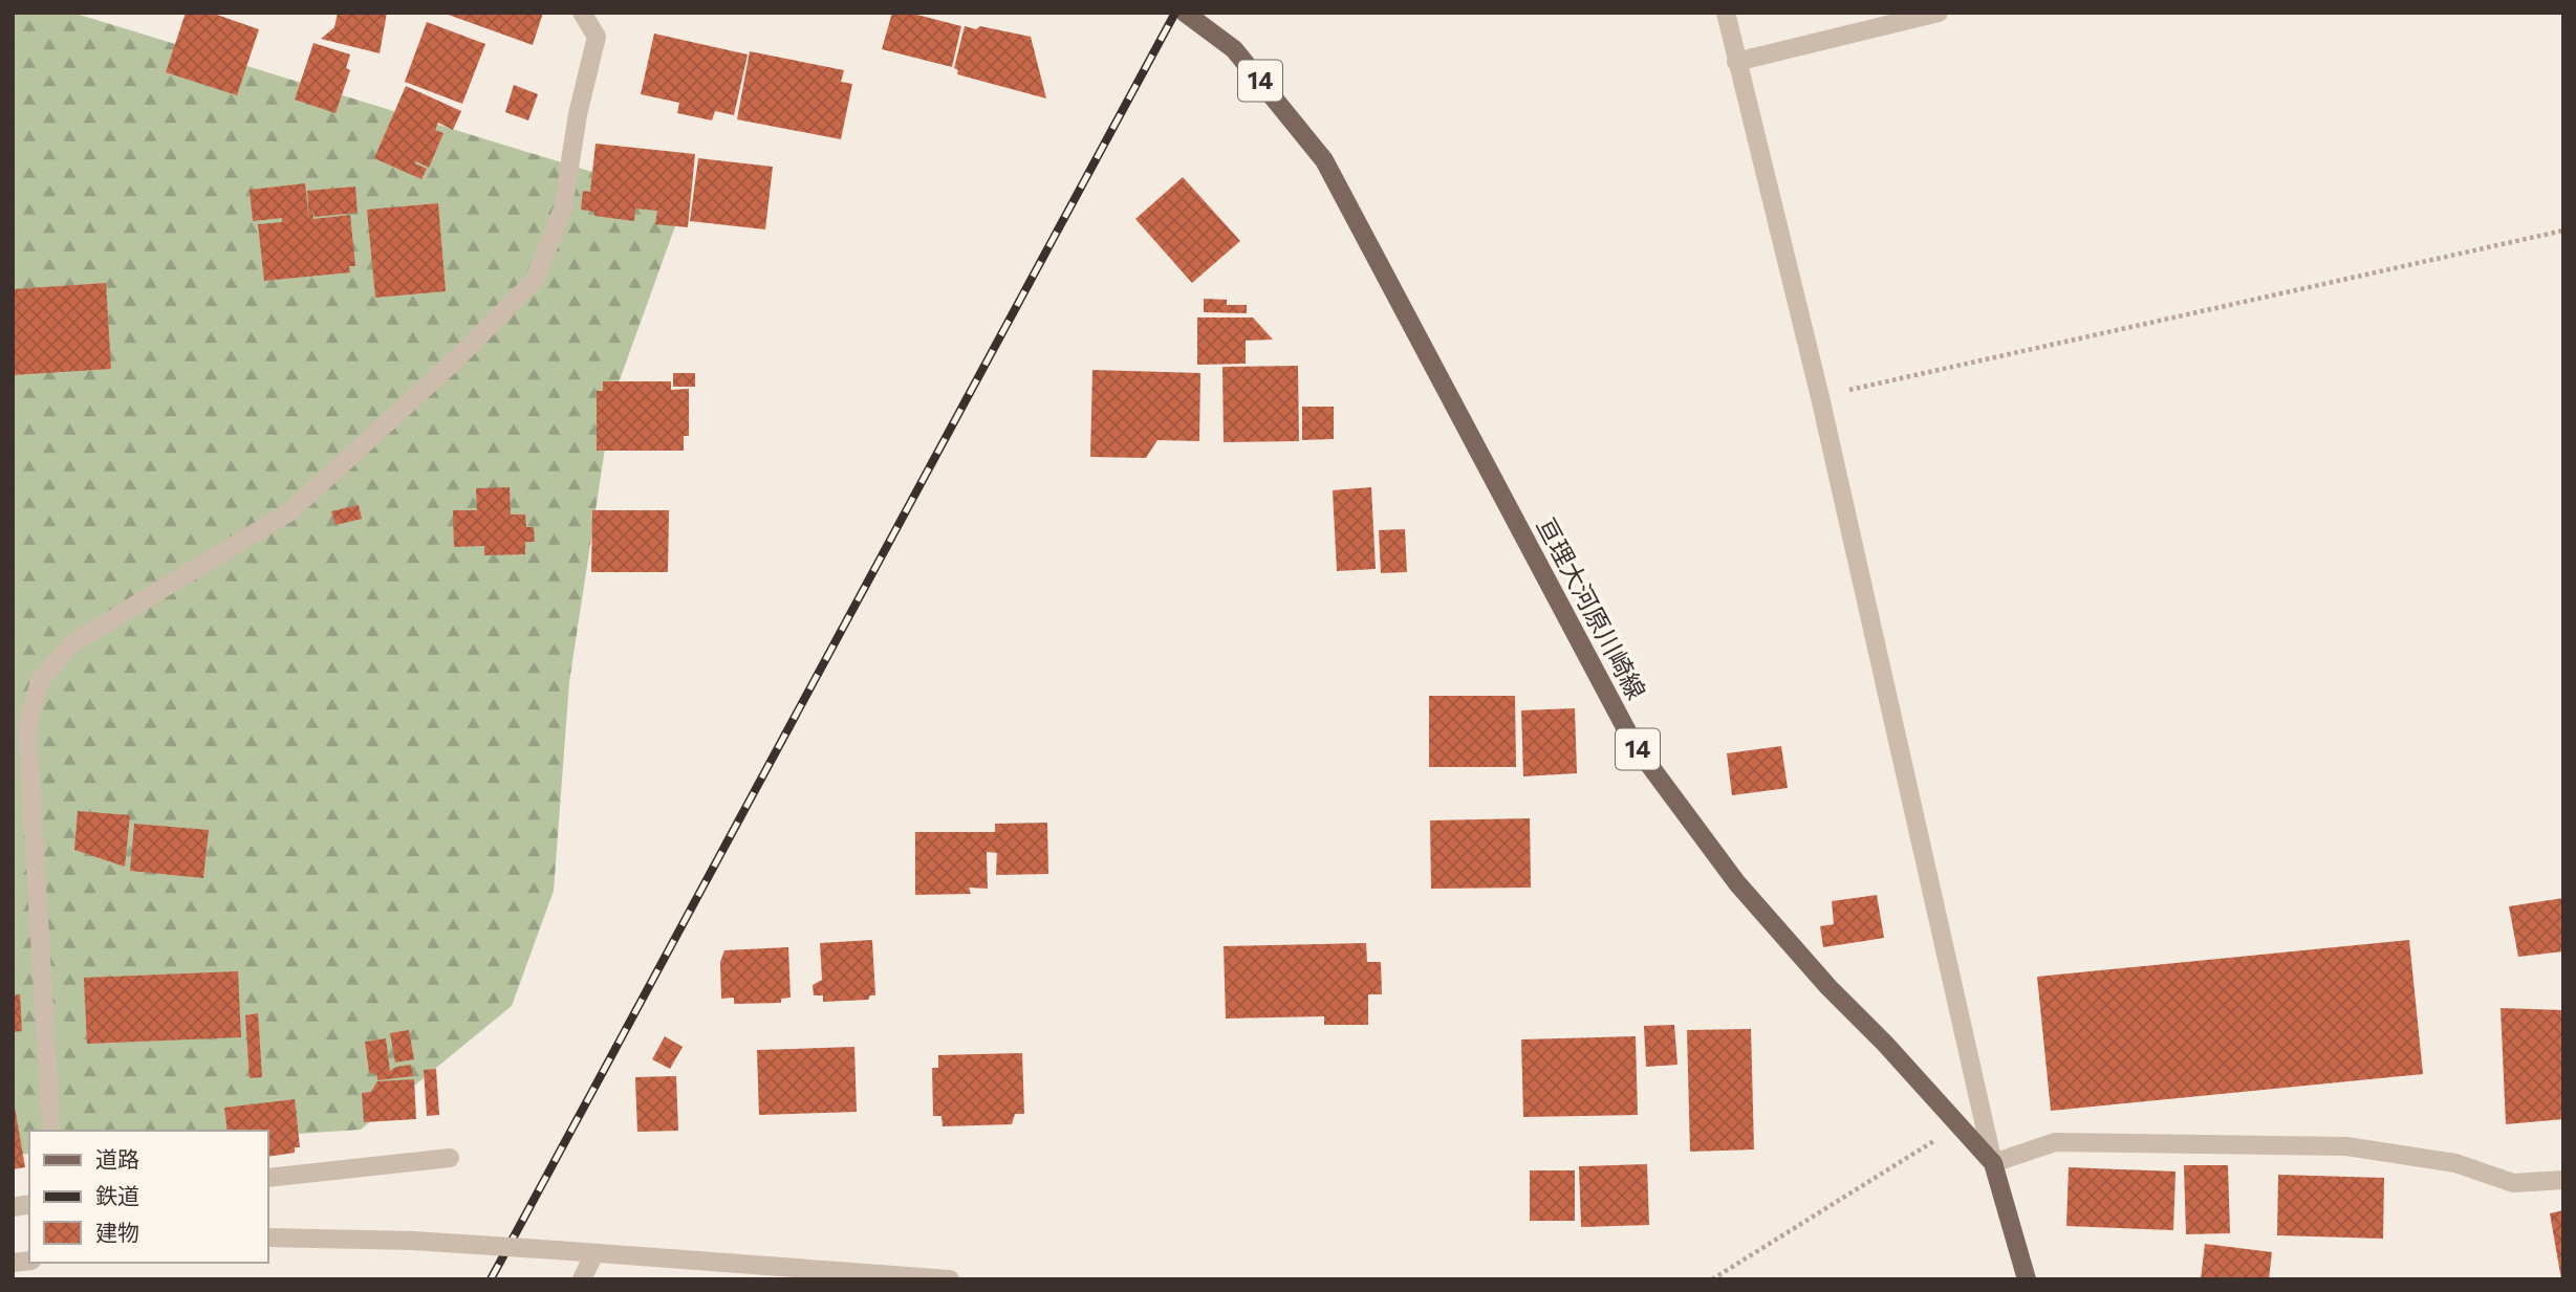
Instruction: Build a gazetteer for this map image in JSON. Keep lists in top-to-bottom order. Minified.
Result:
{"streets":{"main road":["14","亘理大河原川崎線"]},"legend":["道路","鉄道","建物"]}
